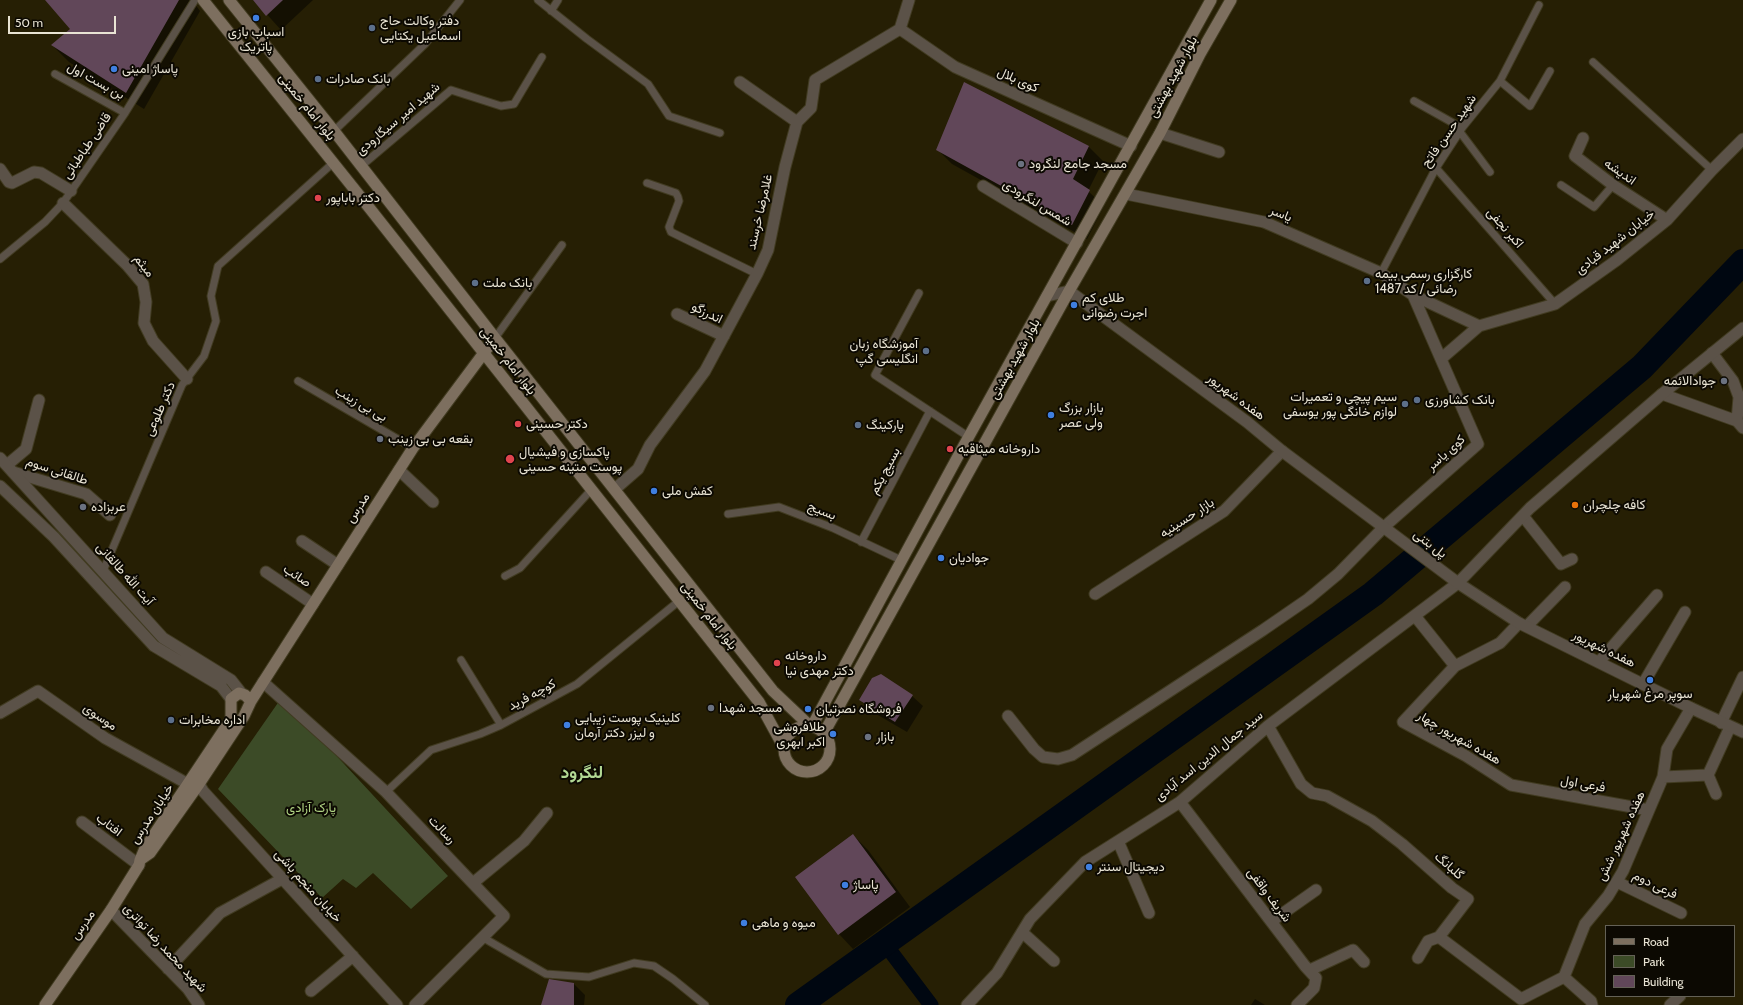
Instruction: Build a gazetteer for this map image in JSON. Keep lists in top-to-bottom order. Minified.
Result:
{"streets":{"main road":["بلوار شهید بهشتی","بلوار امام خمینی","مدرس","خیابان مدرس"],"street":["کوی بلال","اندیشه","شمس لنگرودی","غلامرضا خرسند","یاسر","خیابان شهید قبادی","میثم","اندرزگو","هفده شهریور","کوی یاسر","طالقانی سوم","بازار حسینیه","پل بتنی","آیت الله طالقانی","صائب","موسوی","هفده شهریور چهار","سید جمال الدین اسد آبادی","فرعی اول","افتاب","رسالت","هفده شهریور شش","گلبانگ","فرعی دوم","خیابان منجم باشی","شریف واقفی","شهید محمد رضا تواتری"],"lane":["بن بست اول","شهید امیر سیگارودی","شهید حسن فاتح","قاضی طباطبائی","اکبر نجفی","بی بی زینب","دکتر طلوعی","بسیج یکم","بسیج","کوچه فرید"]},"crossings":[["بلوار شهید بهشتی","کوی بلال"],["بلوار شهید بهشتی","بلوار امام خمینی"],["بلوار شهید بهشتی","شمس لنگرودی"],["بلوار شهید بهشتی","یاسر"],["بلوار شهید بهشتی","هفده شهریور"],["بلوار شهید بهشتی","بسیج"],["کوی بلال","غلامرضا خرسند"],["بن بست اول","قاضی طباطبائی"],["بلوار امام خمینی","شهید امیر سیگارودی"],["بلوار امام خمینی","غلامرضا خرسند"],["بلوار امام خمینی","دکتر طلوعی"],["بلوار امام خمینی","مدرس"],["بلوار امام خمینی","کوچه فرید"],["شهید حسن فاتح","یاسر"],["شهید حسن فاتح","اکبر نجفی"],["قاضی طباطبائی","میثم"],["اندیشه","خیابان شهید قبادی"],["غلامرضا خرسند","اندرزگو"],["یاسر","خیابان شهید قبادی"],["یاسر","کوی یاسر"],["اکبر نجفی","خیابان شهید قبادی"],["میثم","دکتر طلوعی"],["هفده شهریور","کوی یاسر"],["هفده شهریور","بازار حسینیه"],["هفده شهریور","پل بتنی"],["هفده شهریور","هفده شهریور چهار"],["هفده شهریور","سید جمال الدین اسد آبادی"],["هفده شهریور","هفده شهریور شش"],["بی بی زینب","مدرس"],["دکتر طلوعی","آیت الله طالقانی"],["کوی یاسر","پل بتنی"],["طالقانی سوم","آیت الله طالقانی"],["بسیج یکم","بسیج"],["مدرس","صائب"],["مدرس","خیابان مدرس"],["مدرس","افتاب"],["مدرس","رسالت"],["مدرس","شهید محمد رضا تواتری"],["پل بتنی","سید جمال الدین اسد آبادی"],["آیت الله طالقانی","خیابان مدرس"],["کوچه فرید","رسالت"],["موسوی","خیابان مدرس"],["موسوی","خیابان منجم باشی"],["هفده شهریور چهار","فرعی اول"],["سید جمال الدین اسد آبادی","گلبانگ"],["سید جمال الدین اسد آبادی","شریف واقفی"],["فرعی اول","هفده شهریور شش"],["خیابان مدرس","افتاب"],["خیابان مدرس","رسالت"],["خیابان مدرس","خیابان منجم باشی"],["هفده شهریور شش","فرعی دوم"]],"districts":["لنگرود"],"parks":["پارک آزادی"],"places":["اسباب بازی پاتریک","دفتر وکالت حاج اسماعیل یکتایی","پاساژ امینی","بانک صادرات","مسجد جامع لنگرود","دکتر باباپور","کارگزاری رسمی بیمه رضائی / کد 1487","بانک ملت","طلای کم اجرت رضوانی","آموزشگاه زبان انگلیسی گپ","جوادالائمه","بانک کشاورزی","سیم پیچی و تعمیرات لوازم خانگی پور یوسفی","بازار بزرگ ولی عصر","دکتر حسینی","پارکینگ","بقعه بی بی زینب","داروخانه میثاقیه","پاکسازی و فیشیال پوست متینه حسینی","کفش ملی","کافه چلچران","عربزاده","جوادیان","داروخانه دکتر مهدی نیا","سوپر مرغ شهریار","مسجد شهدا","فروشگاه نصرتیان","اداره مخابرات","کلینیک پوست زیبایی و لیزر دکتر آرمان","طلافروشی اکبر ابهری","بازار","دیجیتال سنتر","پاساژ","میوه و ماهی"],"legend":["Road","Park","Building"],"scale_bar":"50 m"}
